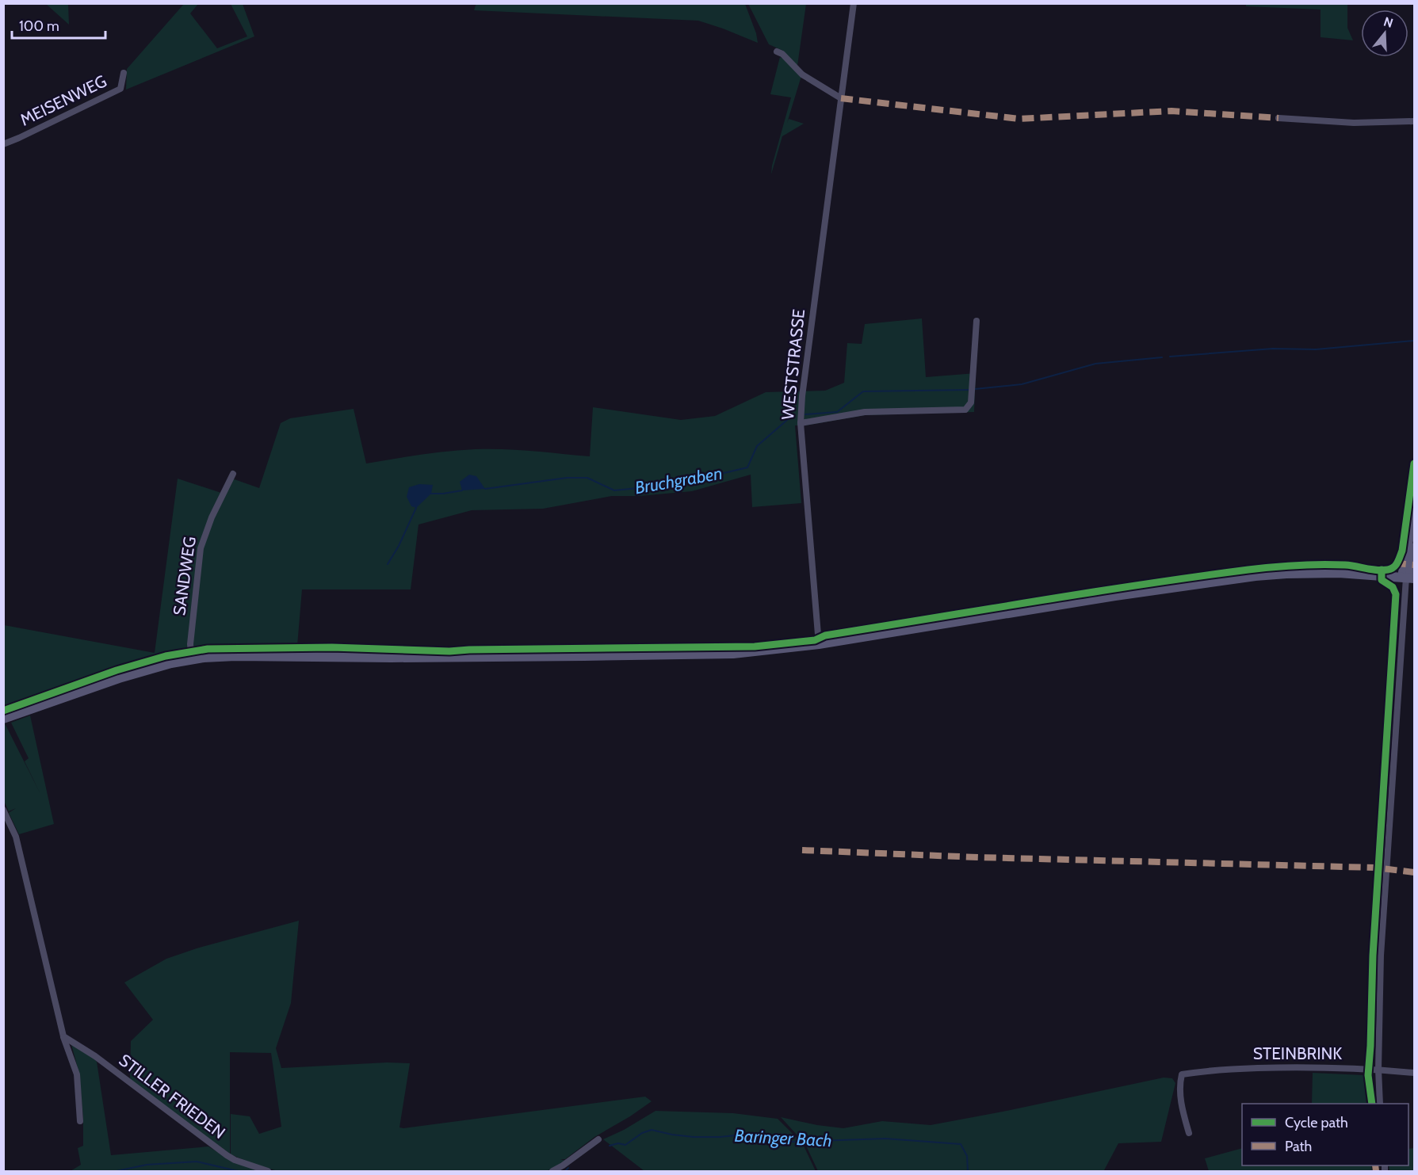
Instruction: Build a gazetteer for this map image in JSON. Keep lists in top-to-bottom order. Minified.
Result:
{"streets":{"street":["MEISENWEG","WESTSTRASSE","SANDWEG","STEINBRINK","STILLER FRIEDEN"]},"water":["Bruchgraben","Baringer Bach"],"legend":["Cycle path","Path"],"scale_bar":"100 m","north":"top"}
